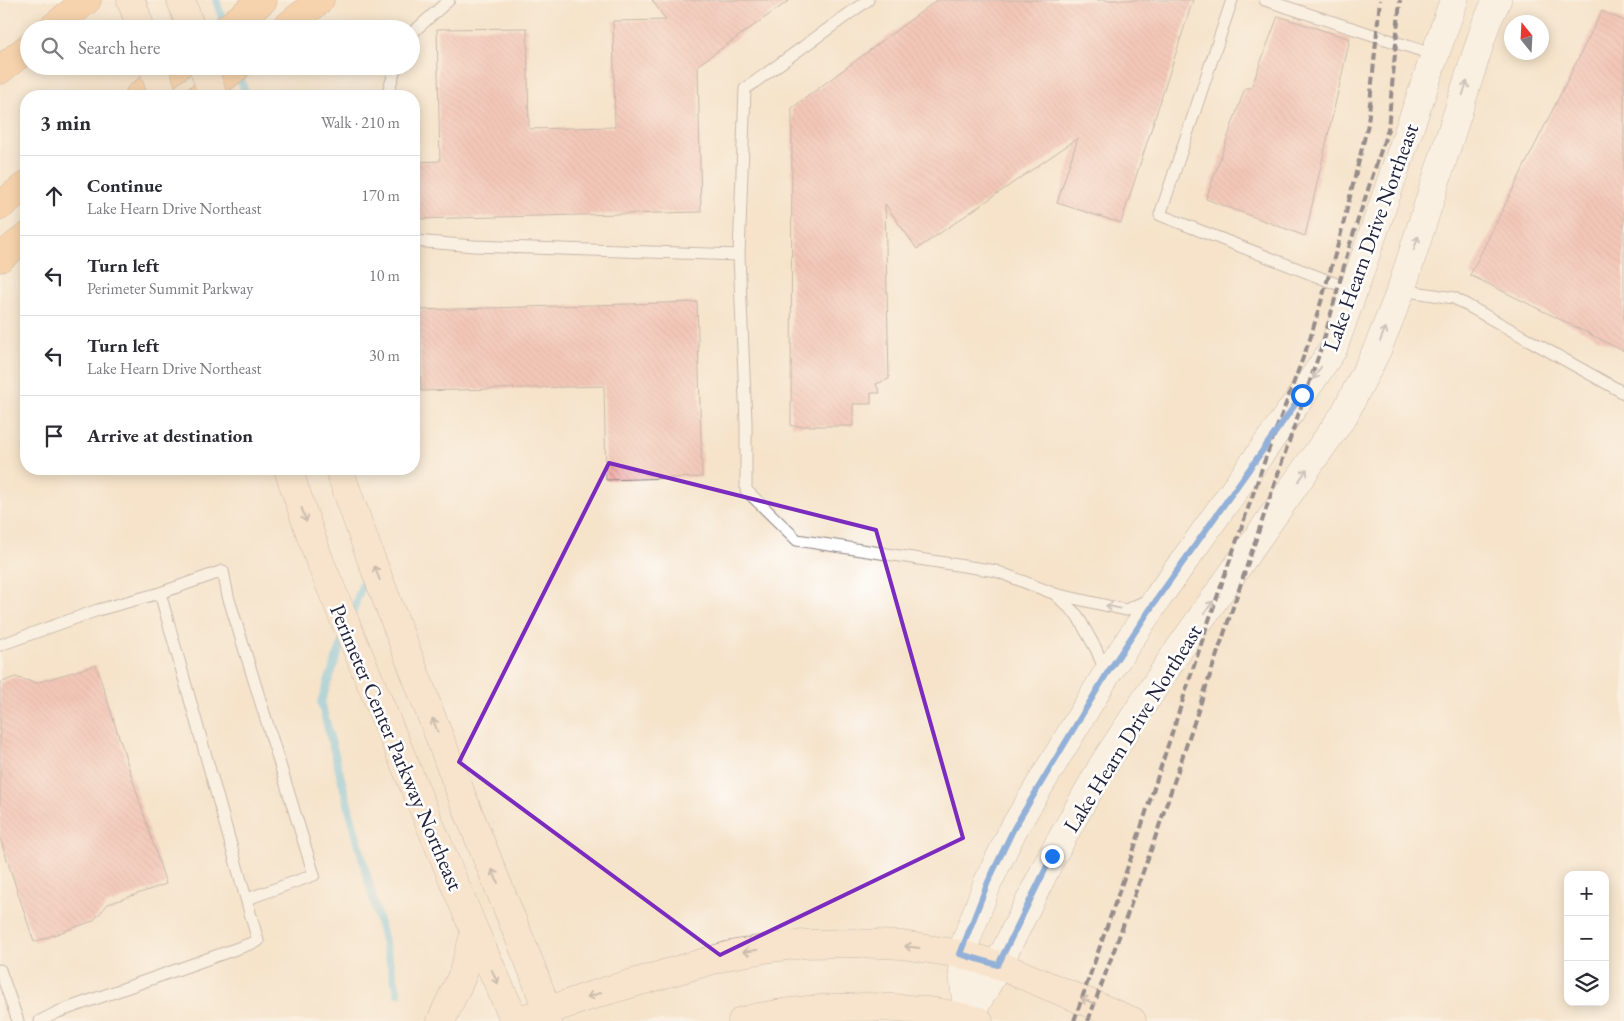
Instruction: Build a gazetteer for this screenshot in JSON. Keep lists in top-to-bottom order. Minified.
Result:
{"streets":{"main road":["Perimeter Center Parkway Northeast"],"street":["Lake Hearn Drive Northeast"]},"north":"top","page":{"search":"Search here","heading":["3 min","Walk · 210 m"],"list":[["Continue","Lake Hearn Drive Northeast","170 m"],["Turn left","Perimeter Summit Parkway","10 m"],["Turn left","Lake Hearn Drive Northeast","30 m"],"Arrive at destination"],"map_buttons":["+","−"]}}
